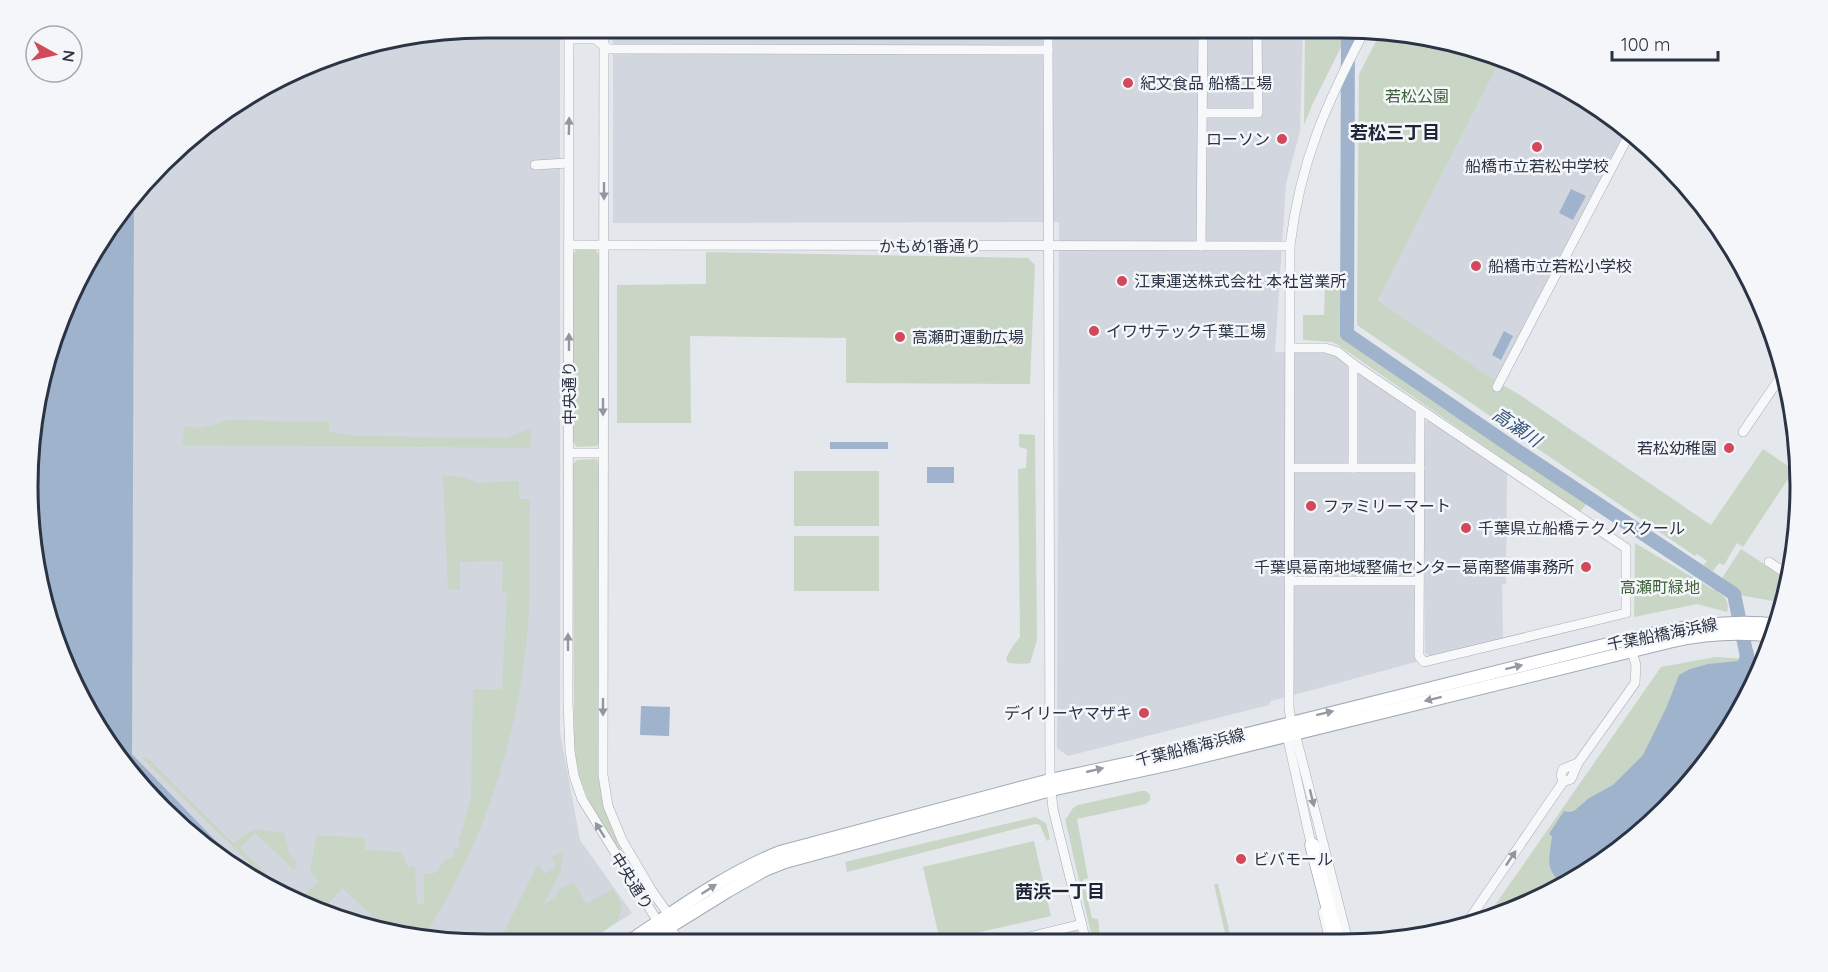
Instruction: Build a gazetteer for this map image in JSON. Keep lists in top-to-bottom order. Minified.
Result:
{"streets":{"main road":["千葉船橋海浜線"],"street":["かもめ1番通り","中央通り"]},"crossings":[["かもめ1番通り","中央通り"],["中央通り","千葉船橋海浜線"]],"districts":["若松三丁目","茜浜一丁目"],"water":["高瀬川"],"parks":["若松公園","高瀬町緑地"],"places":["紀文食品 船橋工場","ローソン","船橋市立若松中学校","船橋市立若松小学校","江東運送株式会社 本社営業所","イワサテック千葉工場","高瀬町運動広場","若松幼稚園","ファミリーマート","千葉県立船橋テクノスクール","千葉県葛南地域整備センター葛南整備事務所","デイリーヤマザキ","ビバモール"],"scale_bar":"100 m","north":"right"}
